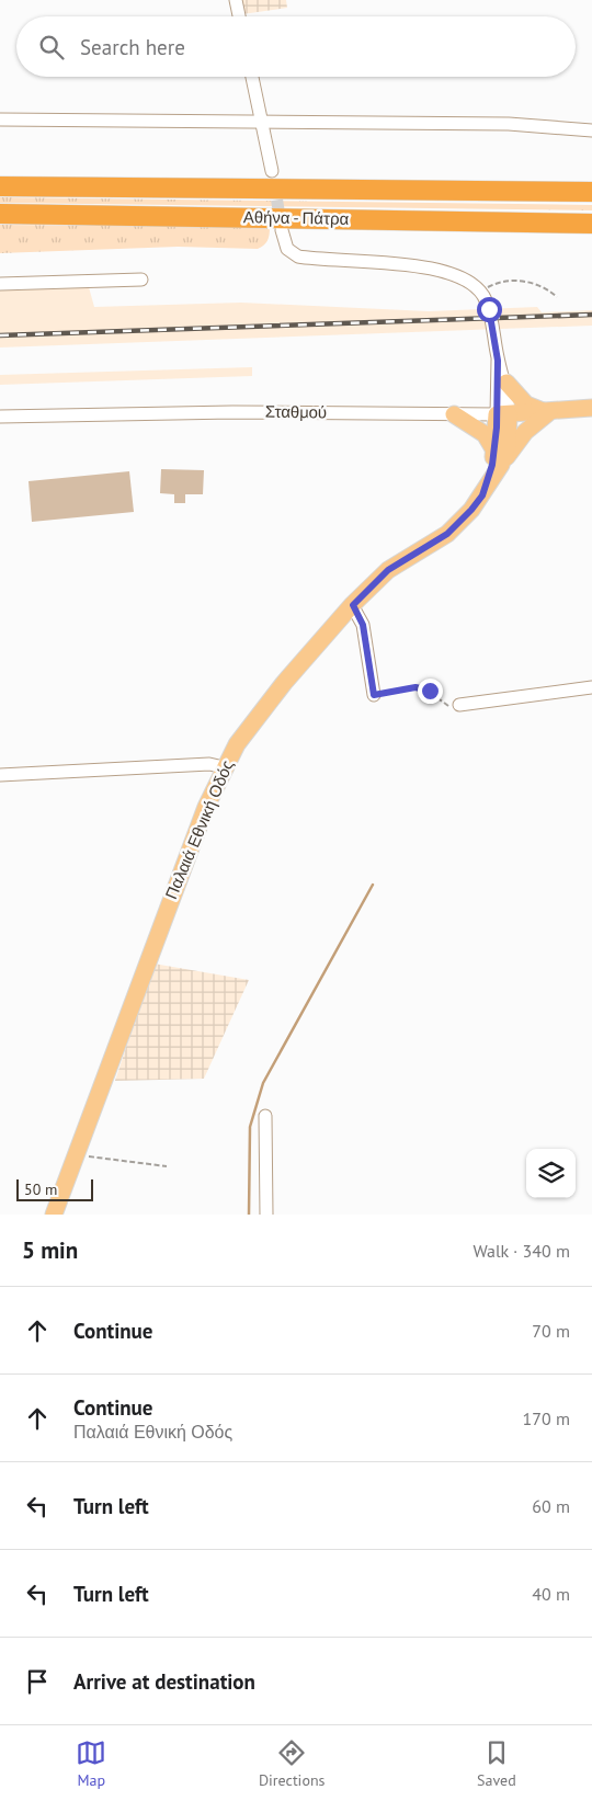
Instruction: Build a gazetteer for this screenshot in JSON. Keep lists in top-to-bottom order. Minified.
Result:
{"streets":{"highway":["Αθήνα - Πάτρα"],"main road":["Σταθμού","Παλαιά Εθνική Οδός"]},"crossings":[["Σταθμού","Παλαιά Εθνική Οδός"]],"scale_bar":"50 m","page":{"search":"Search here","scale":"50 m","heading":["5 min","Walk · 340 m"],"list":[["Continue","70 m"],["Continue","Παλαιά Εθνική Οδός","170 m"],["Turn left","60 m"],["Turn left","40 m"],"Arrive at destination"],"nav":["Map","Directions","Saved"]}}
